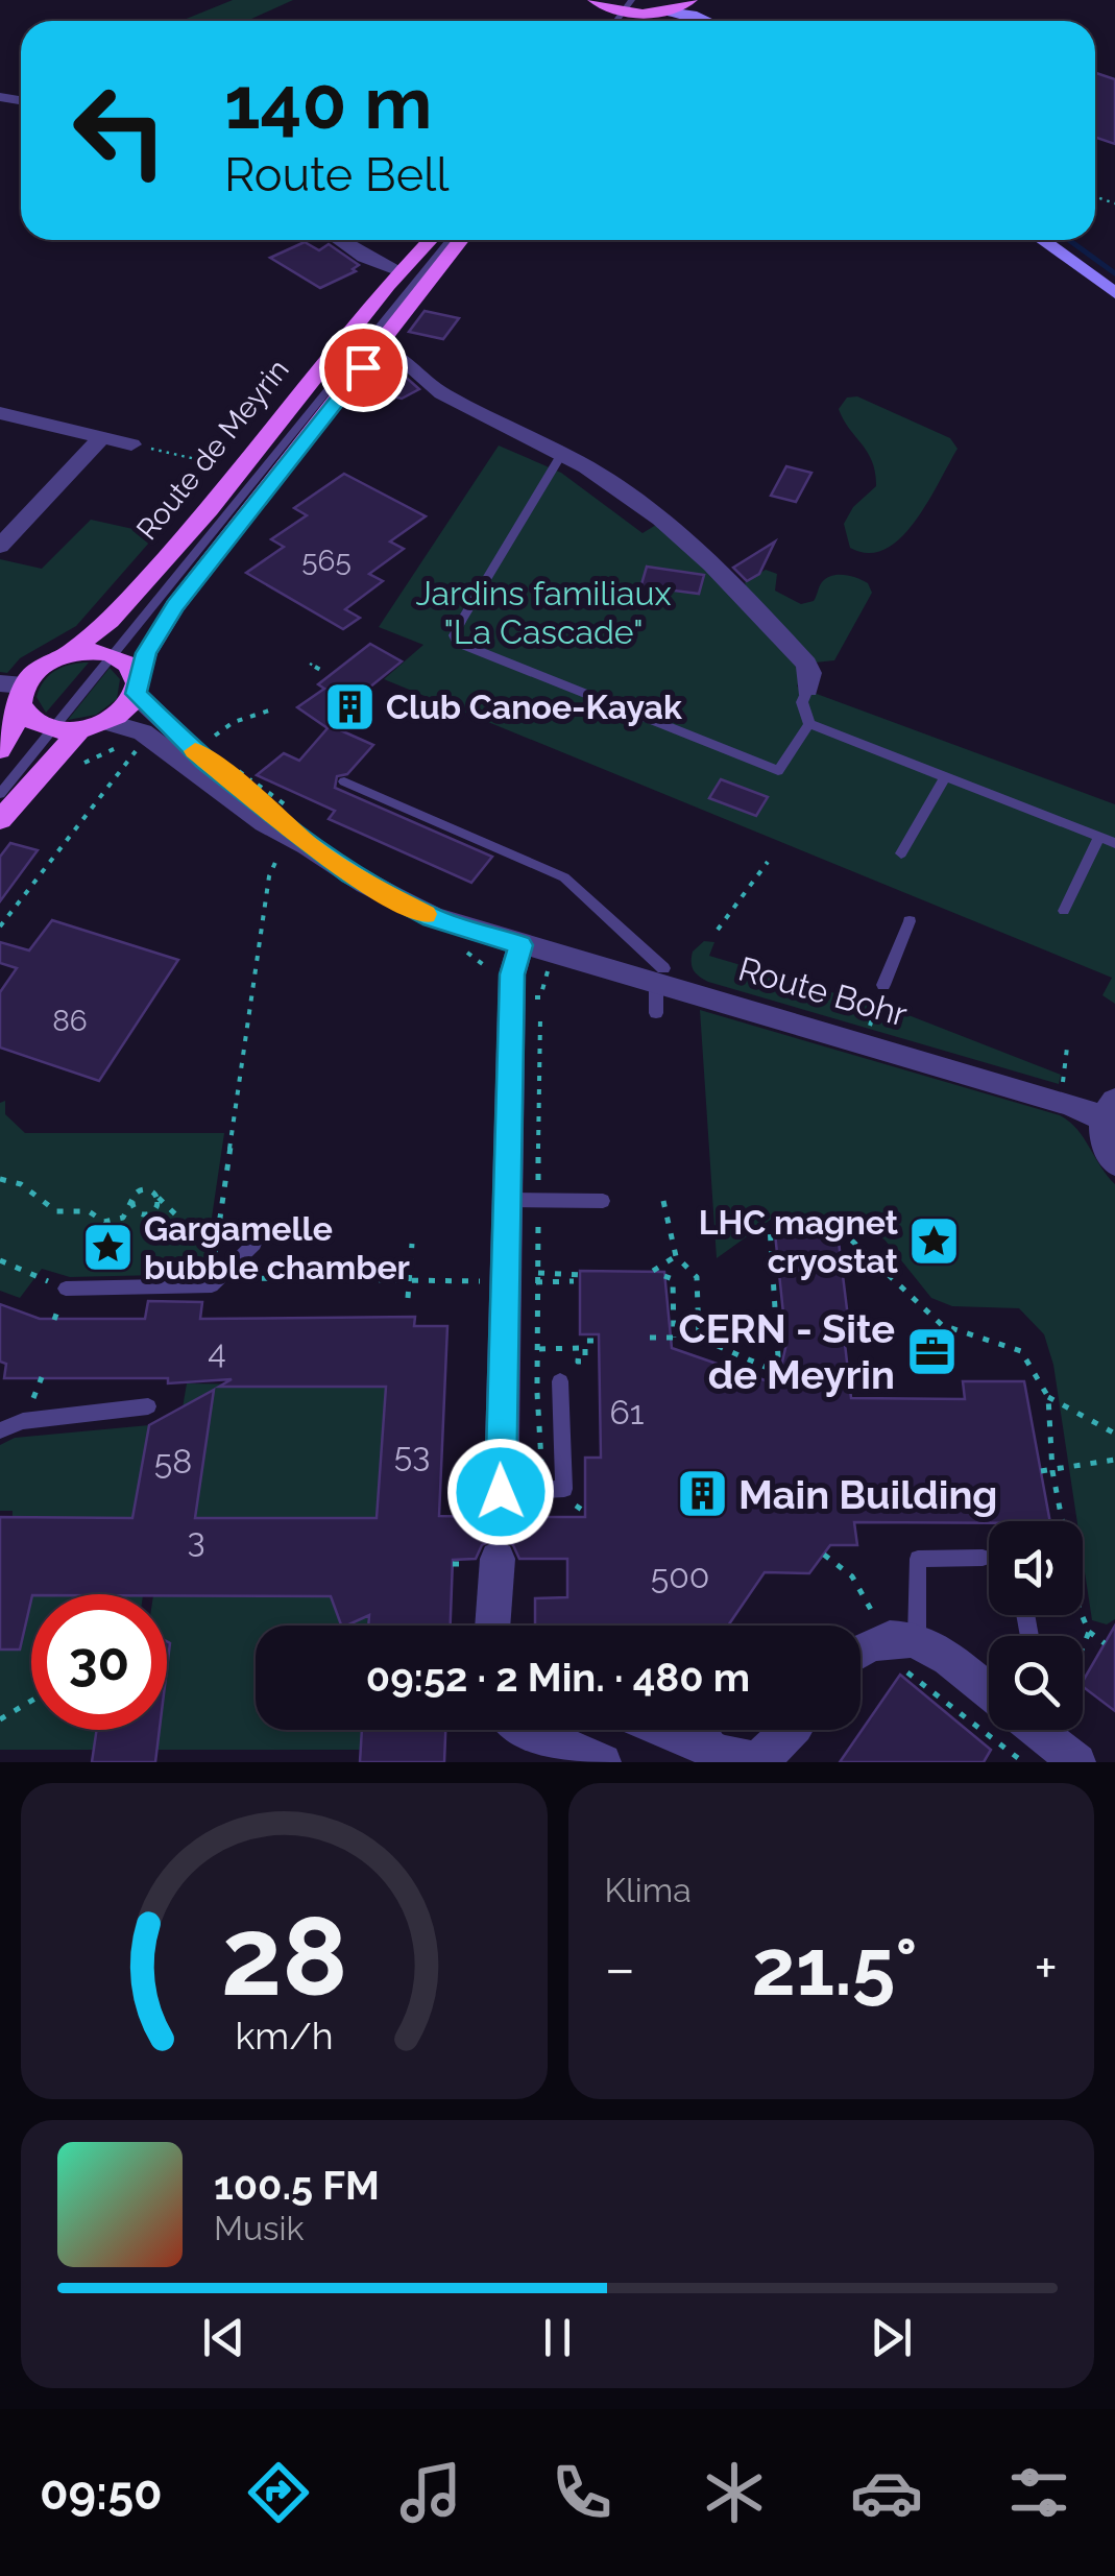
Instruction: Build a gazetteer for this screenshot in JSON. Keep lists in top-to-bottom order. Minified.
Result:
{"streets":{"main road":["Route de Meyrin"],"street":["Route Bohr"]},"parks":["Jardins familiaux \"La Cascade\""],"places":{"building":["Club Canoe-Kayak","Main Building"],"place":["LHC magnet cryostat","Gargamelle bubble chamber"],"office":["CERN - Site de Meyrin"]},"house_numbers":["565","86","4","61","53","58","3","500"],"page":{"turn":["140 m","Route Bell"],"limit":"30","trip":"09:52 · 2 Min. · 480 m","tile":"Klima","heat":["−","21.5°","+"],"song":["100.5 FM","Musik"],"tabs":"09:50","gauge":["28","km/h"]}}
